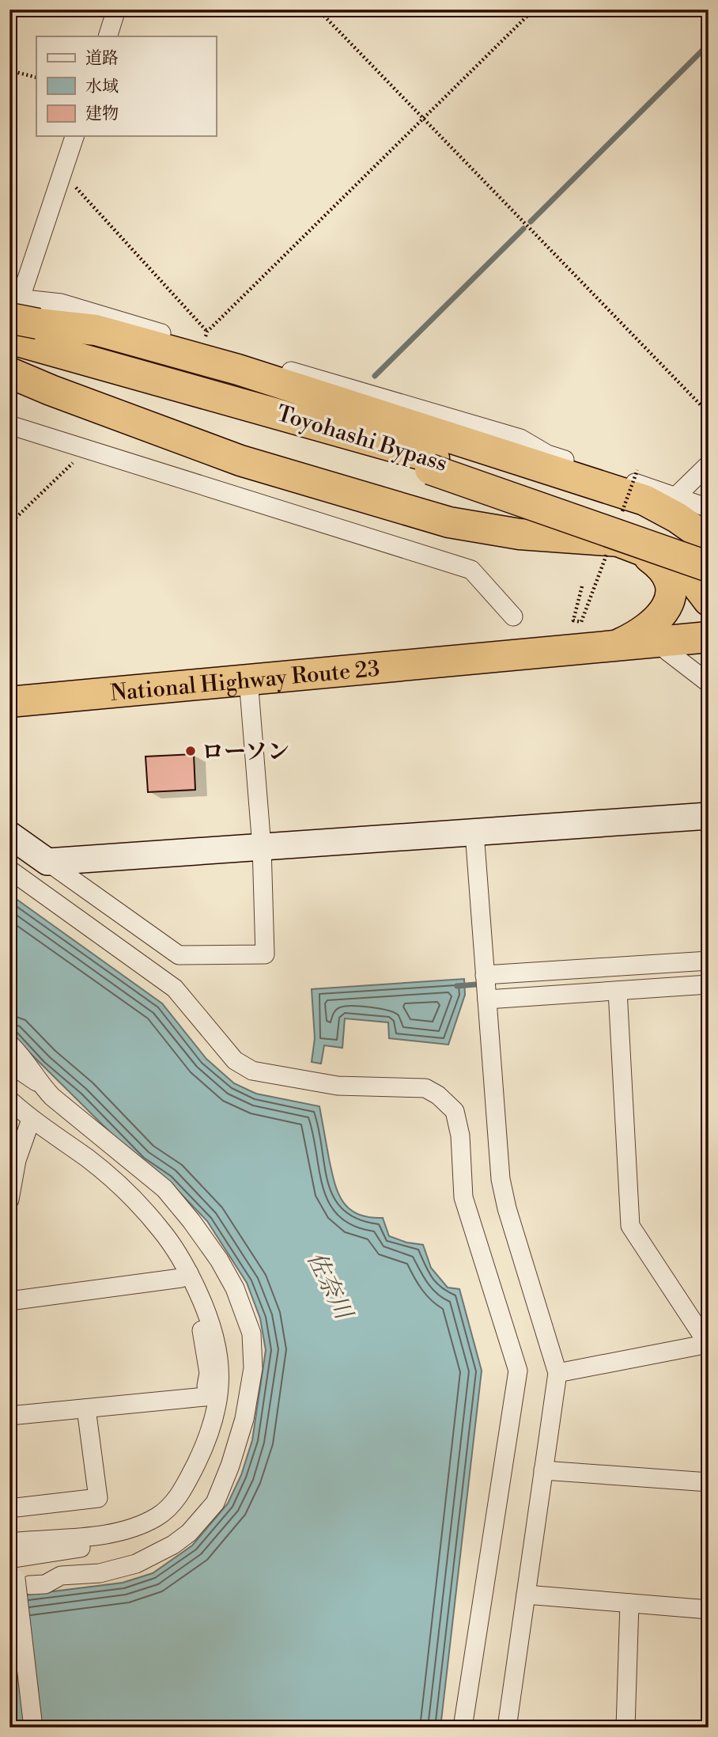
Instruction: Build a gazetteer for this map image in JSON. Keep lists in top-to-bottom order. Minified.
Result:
{"streets":{"highway":["Toyohashi Bypass","National Highway Route 23"]},"water":["佐奈川"],"places":["ローソン"],"legend":["道路","水域","建物"]}
